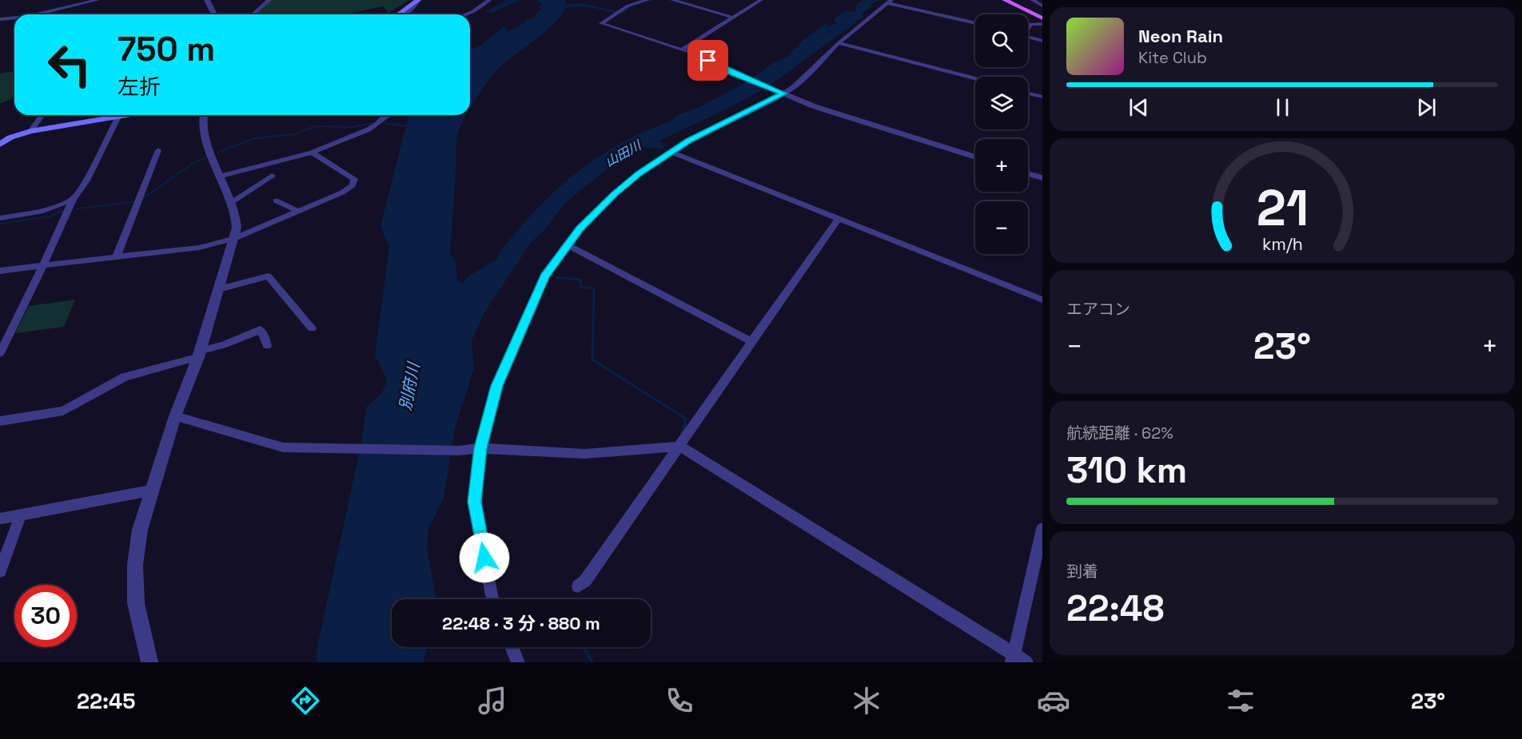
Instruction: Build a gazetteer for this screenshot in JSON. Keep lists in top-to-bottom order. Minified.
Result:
{"water":["山田川","別府川"],"page":{"map_buttons":["+","−"],"turn":["750 m","左折"],"song":["Neon Rain","Kite Club"],"tile":["エアコン",["航続距離 · 62%","310 km"],["到着","22:48"]],"heat":["−","23°","+"],"limit":"30","trip":"22:48 · 3 分 · 880 m","tabs":["22:45","23°"],"gauge":["21","km/h"]}}
